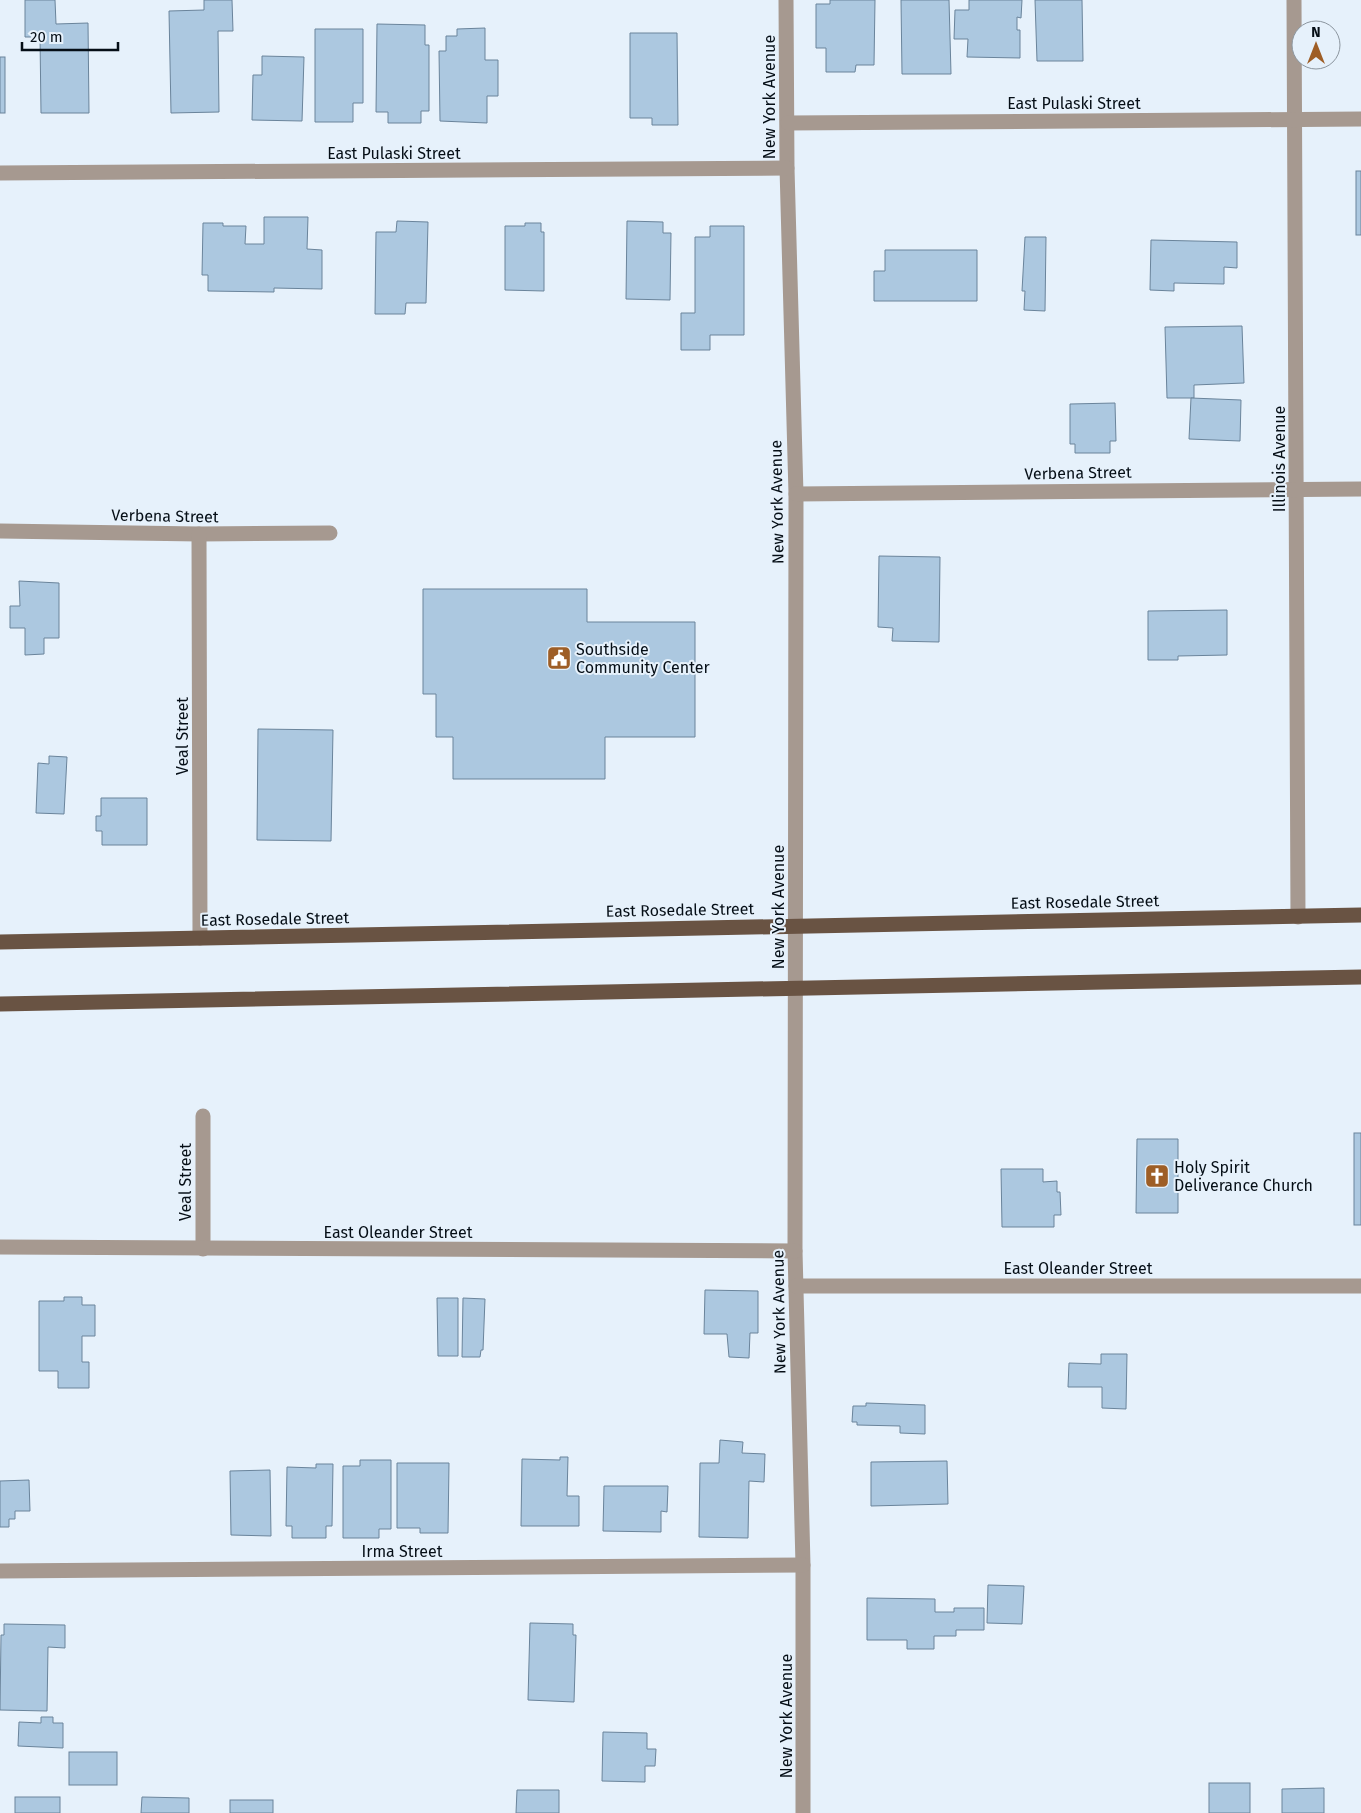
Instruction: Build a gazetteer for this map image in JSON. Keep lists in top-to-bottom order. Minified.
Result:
{"streets":{"main road":["East Rosedale Street"],"street":["New York Avenue","East Pulaski Street","Illinois Avenue","Verbena Street","Veal Street","East Oleander Street","Irma Street"]},"crossings":[["New York Avenue","East Pulaski Street"],["New York Avenue","Verbena Street"],["New York Avenue","East Rosedale Street"],["New York Avenue","East Oleander Street"],["New York Avenue","Irma Street"],["East Pulaski Street","Illinois Avenue"],["Illinois Avenue","Verbena Street"],["Illinois Avenue","East Rosedale Street"],["Verbena Street","Veal Street"],["Veal Street","East Rosedale Street"],["Veal Street","East Oleander Street"]],"places":{"public building":["Southside Community Center"],"church":["Holy Spirit Deliverance Church"]},"scale_bar":"20 m","north":"top"}
